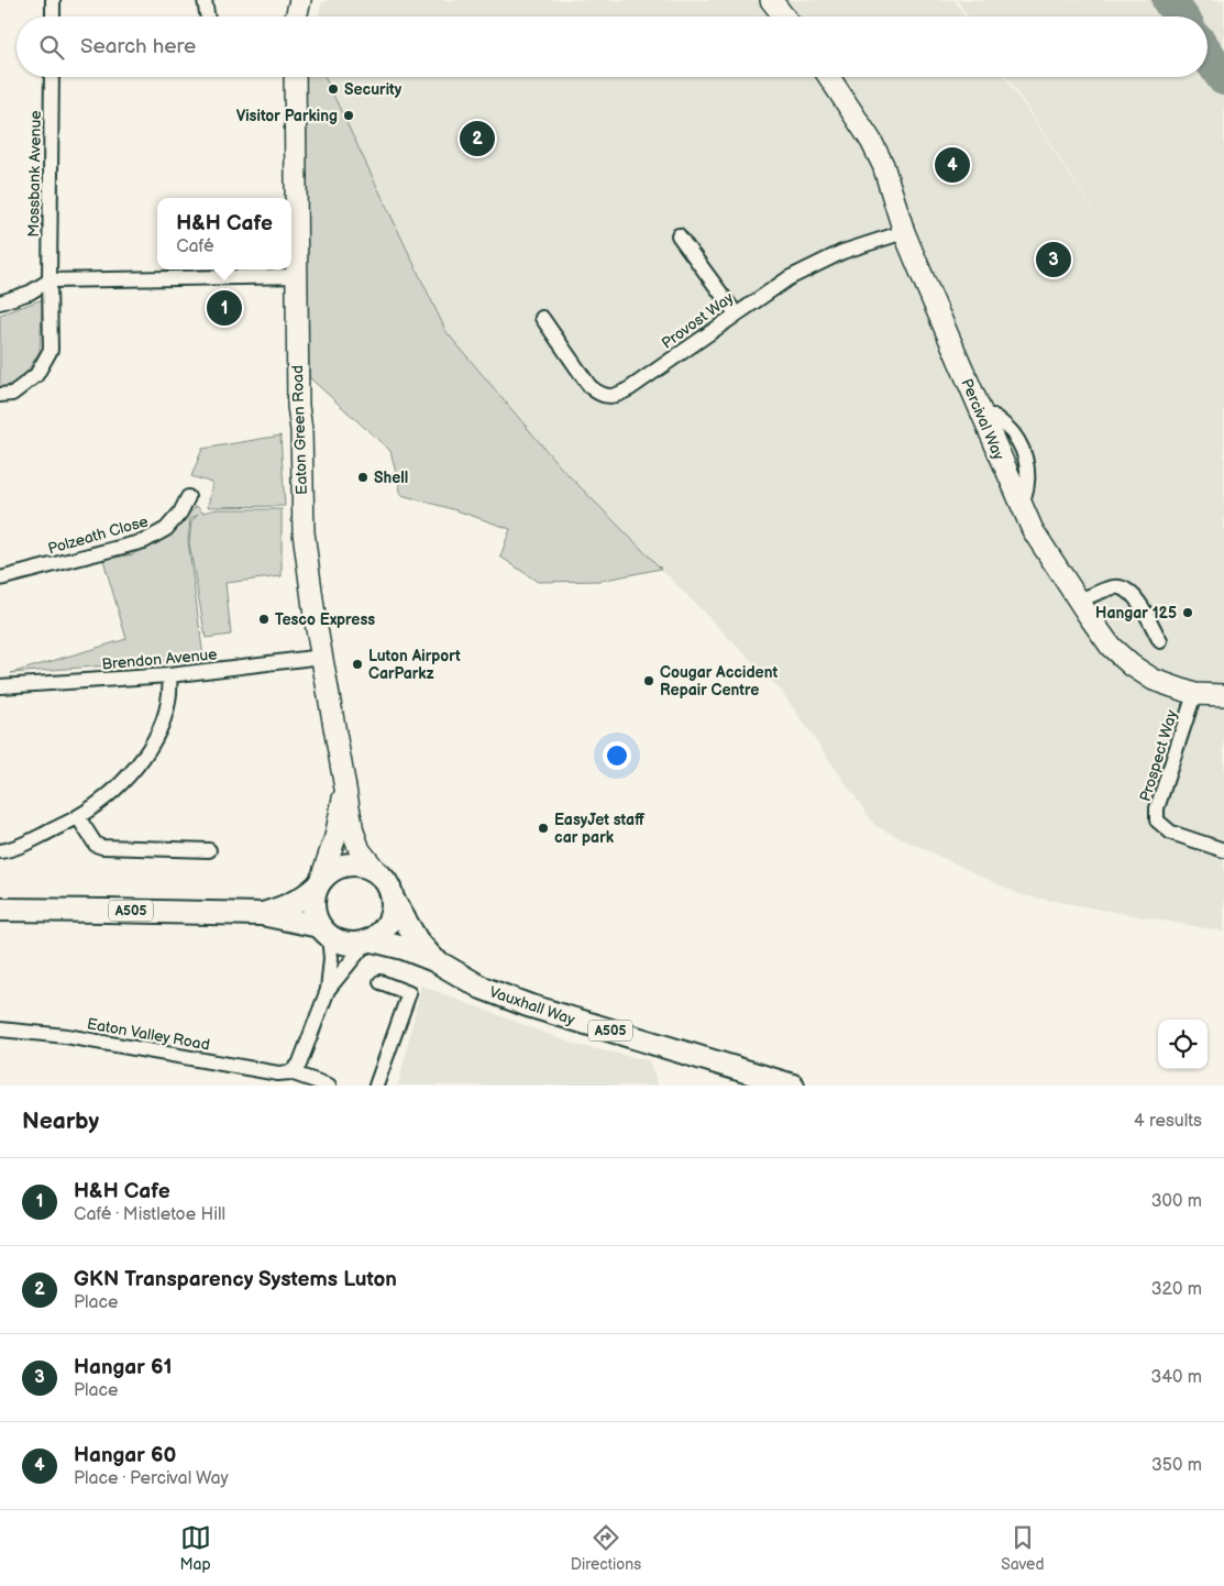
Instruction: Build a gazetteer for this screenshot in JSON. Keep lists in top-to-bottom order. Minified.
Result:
{"streets":{"main road":["A505","Vauxhall Way"],"street":["Mossbank Avenue","Provost Way","Percival Way","Eaton Green Road","Polzeath Close","Brendon Avenue","Prospect Way","Eaton Valley Road"]},"crossings":[["Provost Way","Percival Way"],["Percival Way","Prospect Way"],["Eaton Green Road","Brendon Avenue"],["Eaton Green Road","A505"],["Eaton Green Road","Vauxhall Way"],["A505","Vauxhall Way"]],"places":["Security","Visitor Parking","Shell","Hangar 125","Tesco Express","Luton Airport CarParkz","Cougar Accident Repair Centre","EasyJet staff car park"],"page":{"search":"Search here","pins":["2","4","3","1"],"popup":["H&H Cafe","Café"],"heading":["Nearby","4 results"],"list":[{"mark":"1","name":"H&H Cafe","note":"Café · Mistletoe Hill","value":"300 m"},{"mark":"2","name":"GKN Transparency Systems Luton","note":"Place","value":"320 m"},{"mark":"3","name":"Hangar 61","note":"Place","value":"340 m"},{"mark":"4","name":"Hangar 60","note":"Place · Percival Way","value":"350 m"}],"nav":["Map","Directions","Saved"]}}
